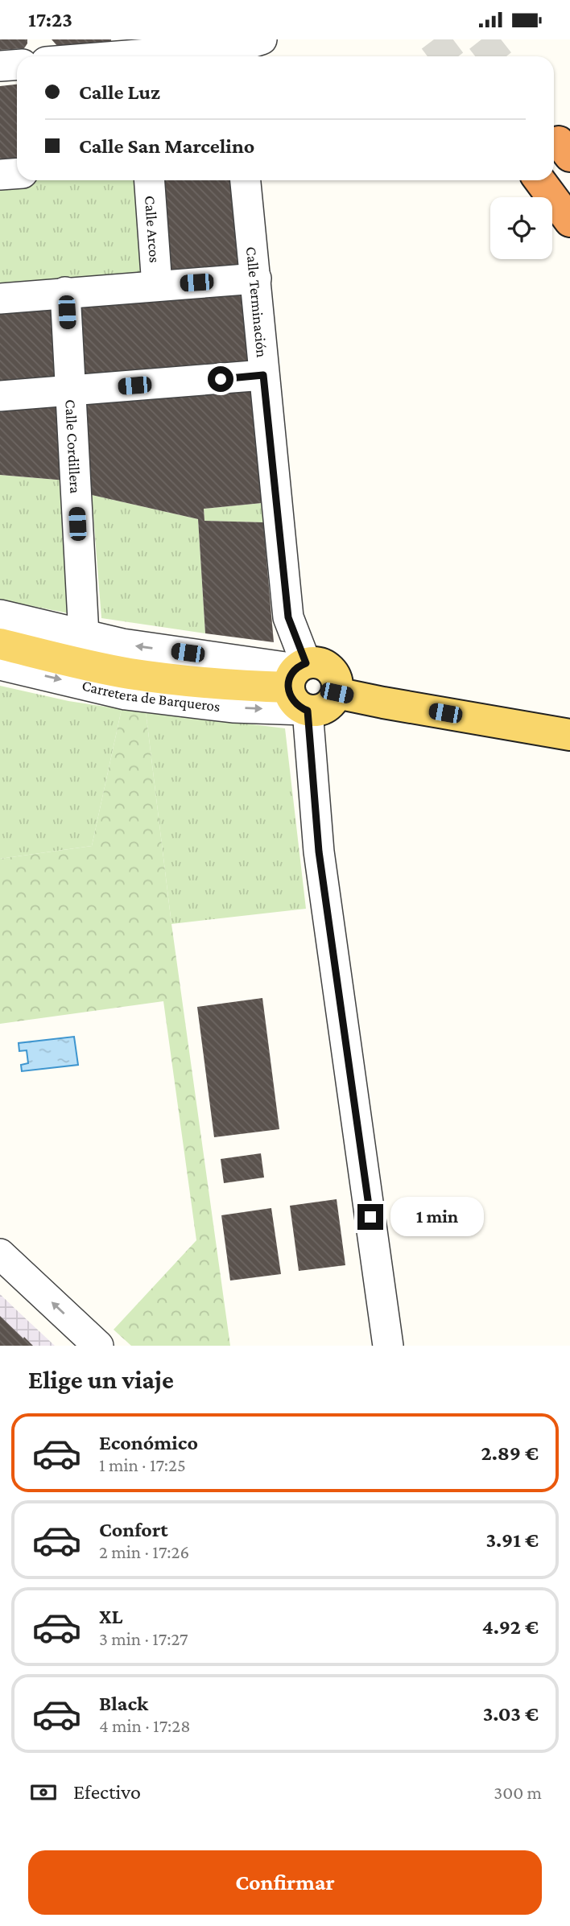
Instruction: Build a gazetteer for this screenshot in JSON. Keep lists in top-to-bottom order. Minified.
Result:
{"streets":{"main road":["Carretera de Barqueros"],"street":["Calle Arcos","Calle Terminación","Calle Cordillera"]},"crossings":[["Calle Terminación","Carretera de Barqueros"]],"page":{"status":"17:23","banner":["Calle Luz","Calle San Marcelino"],"bubble":"1 min","heading":"Elige un viaje","list":[{"name":"Económico","note":"1 min · 17:25","value":"2.89 €"},{"name":"Confort","note":"2 min · 17:26","value":"3.91 €"},{"name":"XL","note":"3 min · 17:27","value":"4.92 €"},{"name":"Black","note":"4 min · 17:28","value":"3.03 €"}],"pay":["Efectivo","300 m"],"buttons":"Confirmar"}}
